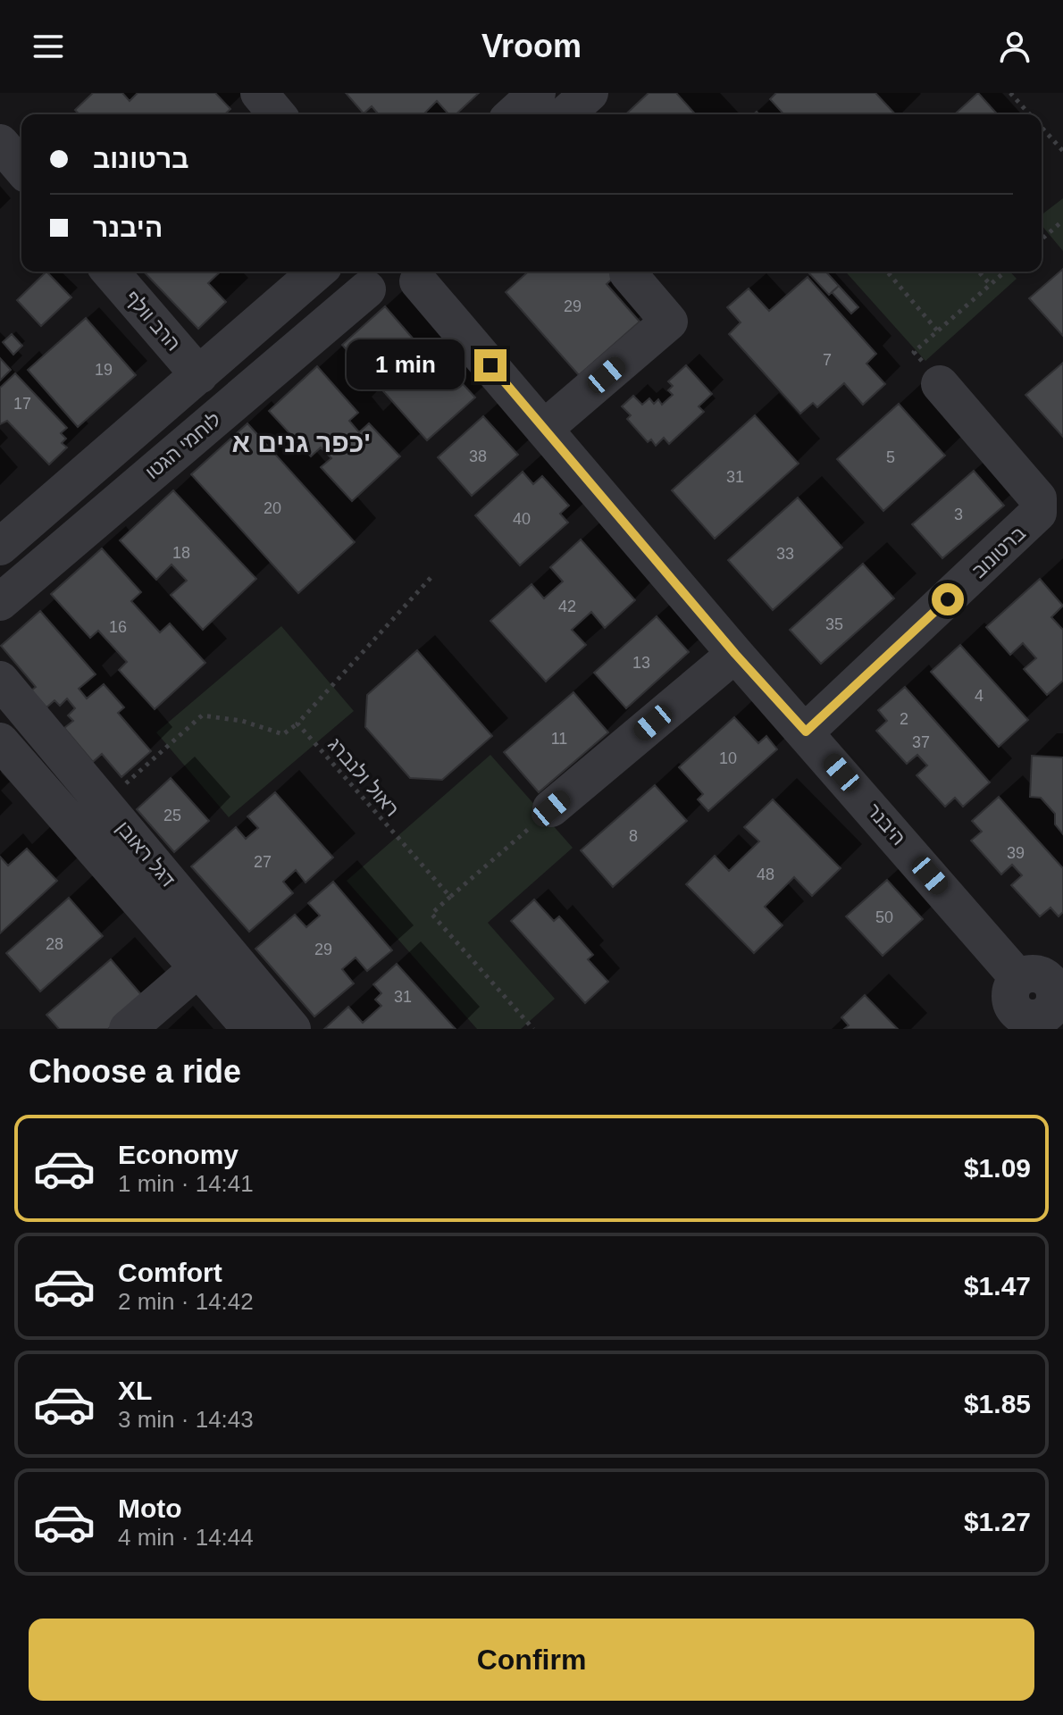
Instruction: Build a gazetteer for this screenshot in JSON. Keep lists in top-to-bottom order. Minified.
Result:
{"streets":{"street":["הרב וולף","לוחמי הגטו","ברטונוב","היבנר","דגל ראובן"],"path":["ראול ולנברג"]},"crossings":[["ברטונוב","היבנר"]],"districts":["כפר גנים א'"],"house_numbers":["29","7","19","17","38","5","31","20","3","40","18","33","42","35","16","13","4","2","11","37","10","25","8","39","27","48","50","28","29","31"],"page":{"header":"Vroom","banner":["ברטונוב","היבנר"],"bubble":"1 min","heading":"Choose a ride","list":[{"name":"Economy","note":"1 min · 14:41","value":"$1.09"},{"name":"Comfort","note":"2 min · 14:42","value":"$1.47"},{"name":"XL","note":"3 min · 14:43","value":"$1.85"},{"name":"Moto","note":"4 min · 14:44","value":"$1.27"}],"buttons":"Confirm"}}
